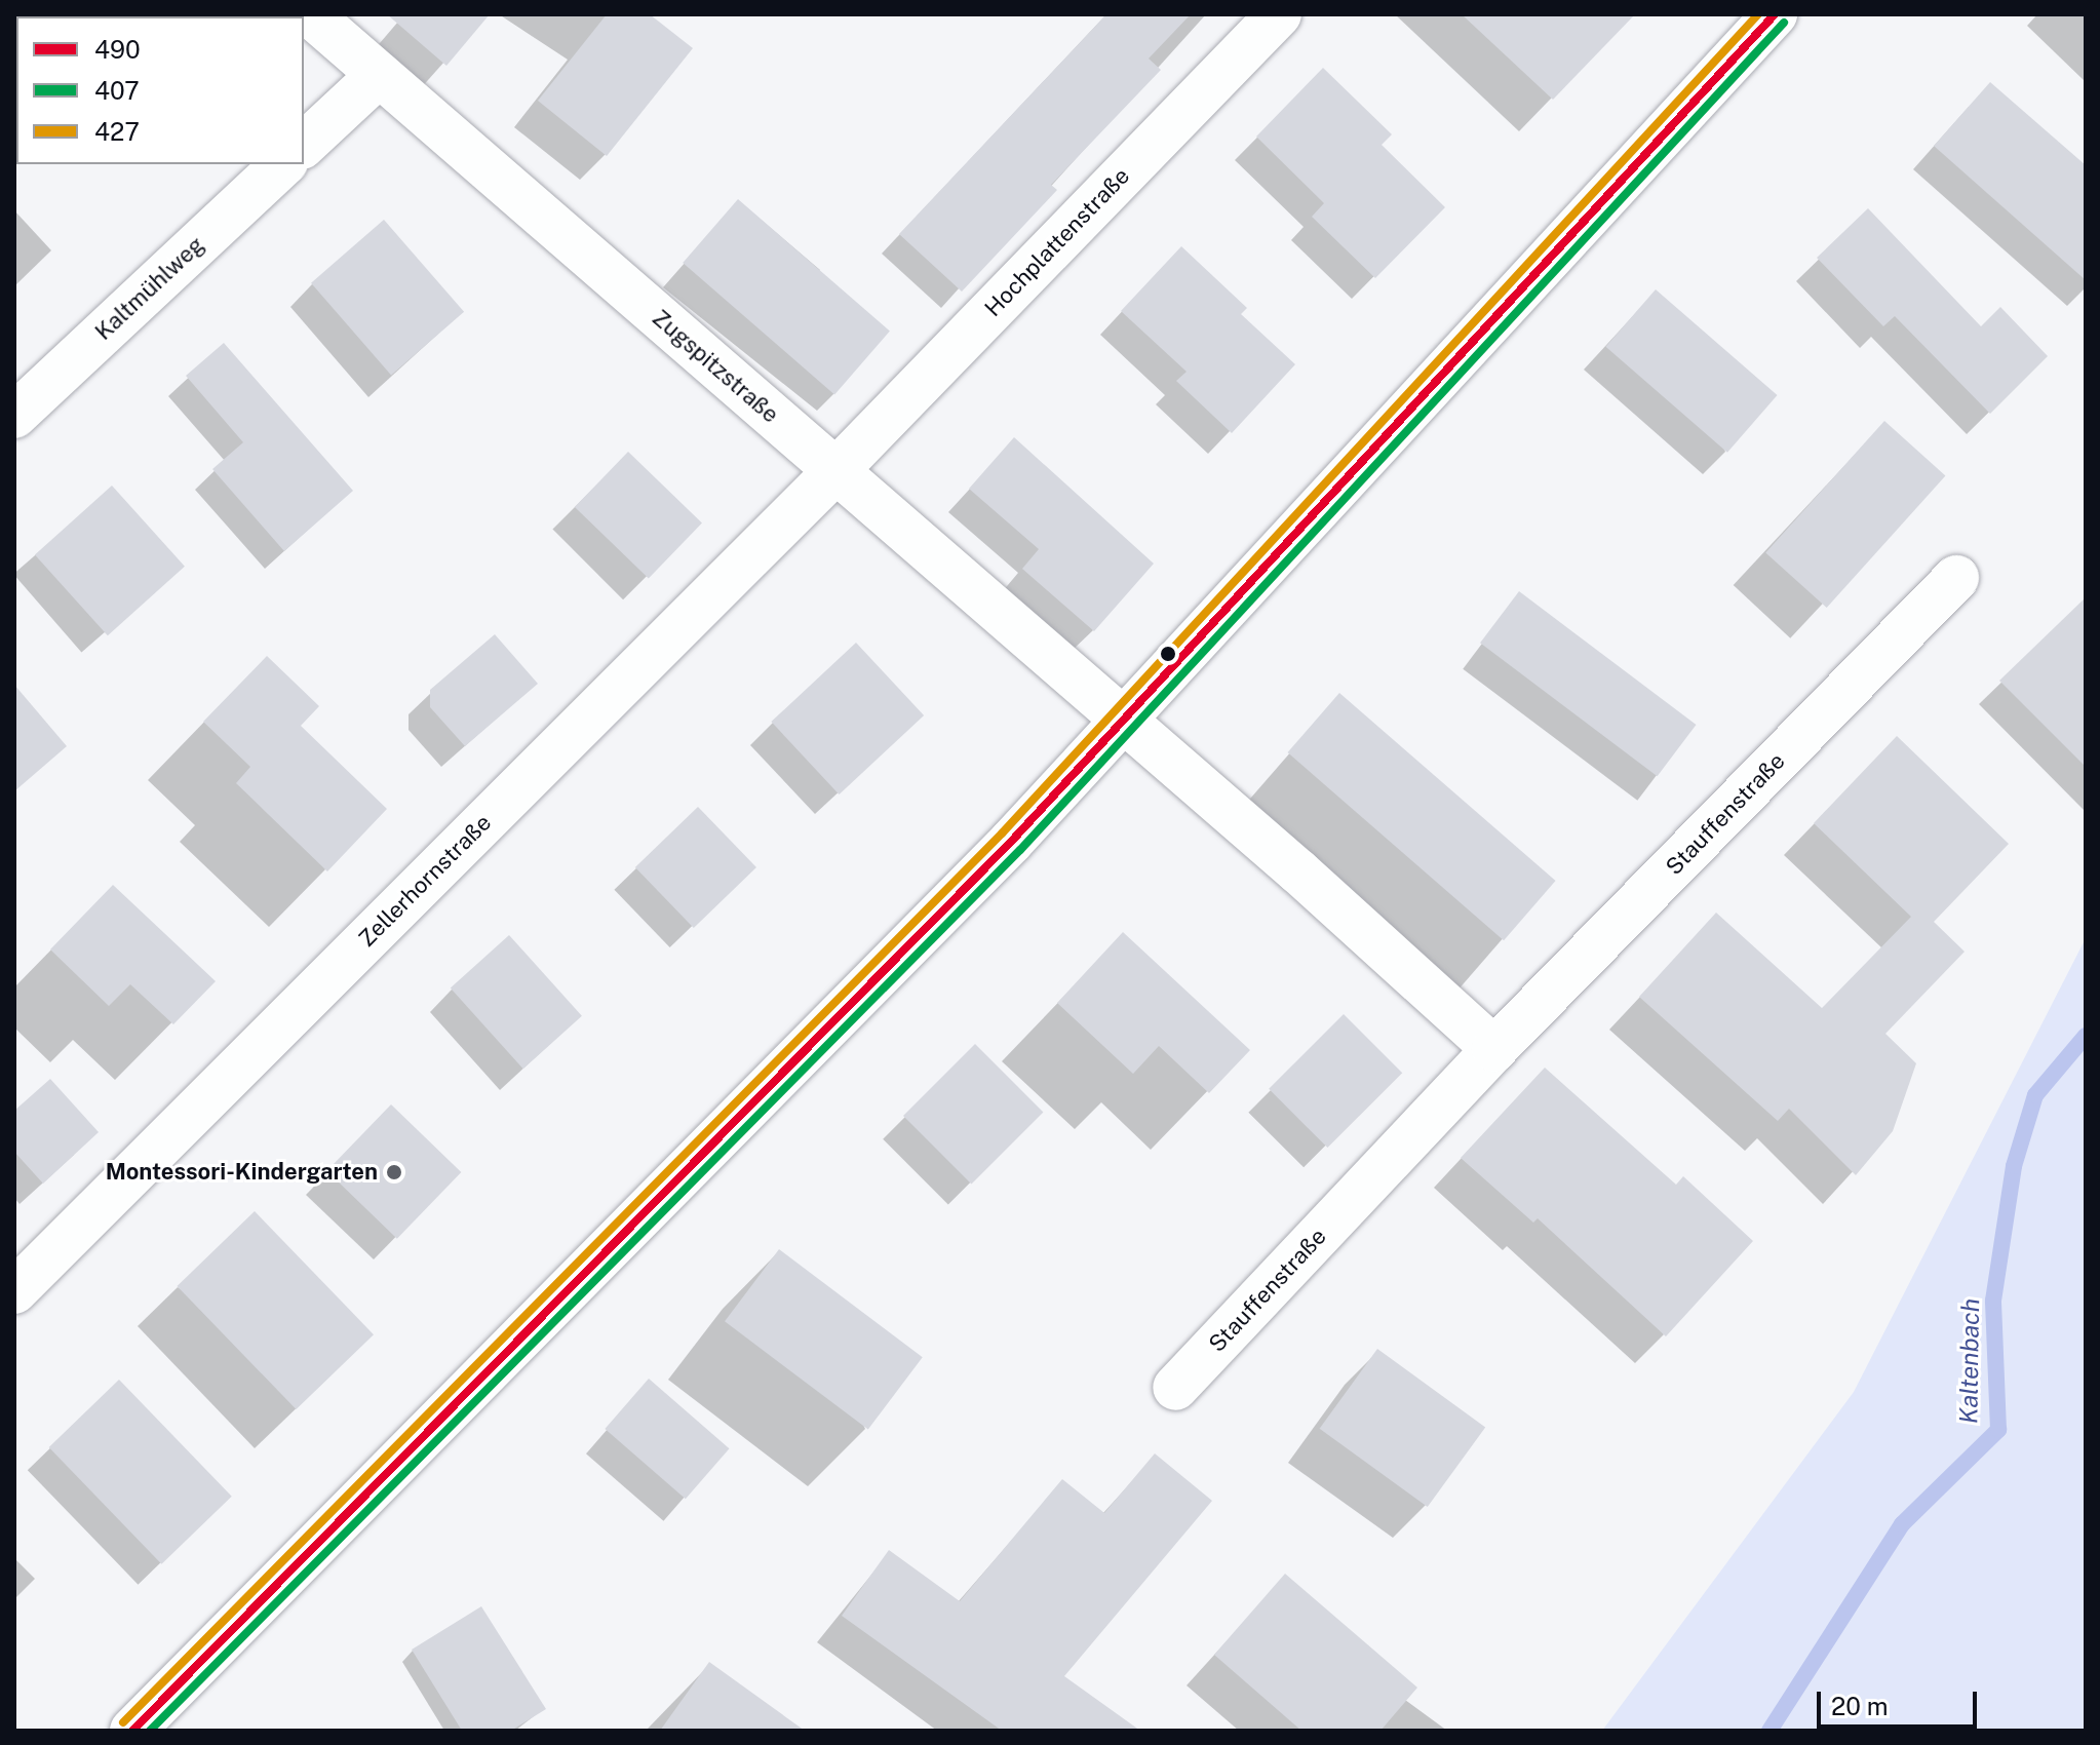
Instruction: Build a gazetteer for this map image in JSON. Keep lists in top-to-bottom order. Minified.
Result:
{"streets":{"street":["Hochplattenstraße","Kaltmühlweg","Zugspitzstraße","Stauffenstraße","Zellerhornstraße"]},"crossings":[["Hochplattenstraße","Zugspitzstraße"],["Hochplattenstraße","Zellerhornstraße"],["Zugspitzstraße","Zellerhornstraße"]],"water":["Kaltenbach"],"places":["Montessori-Kindergarten"],"lines":["transit line 490","transit line 427","transit line 407"],"legend":["490","407","427"],"scale_bar":"20 m"}
